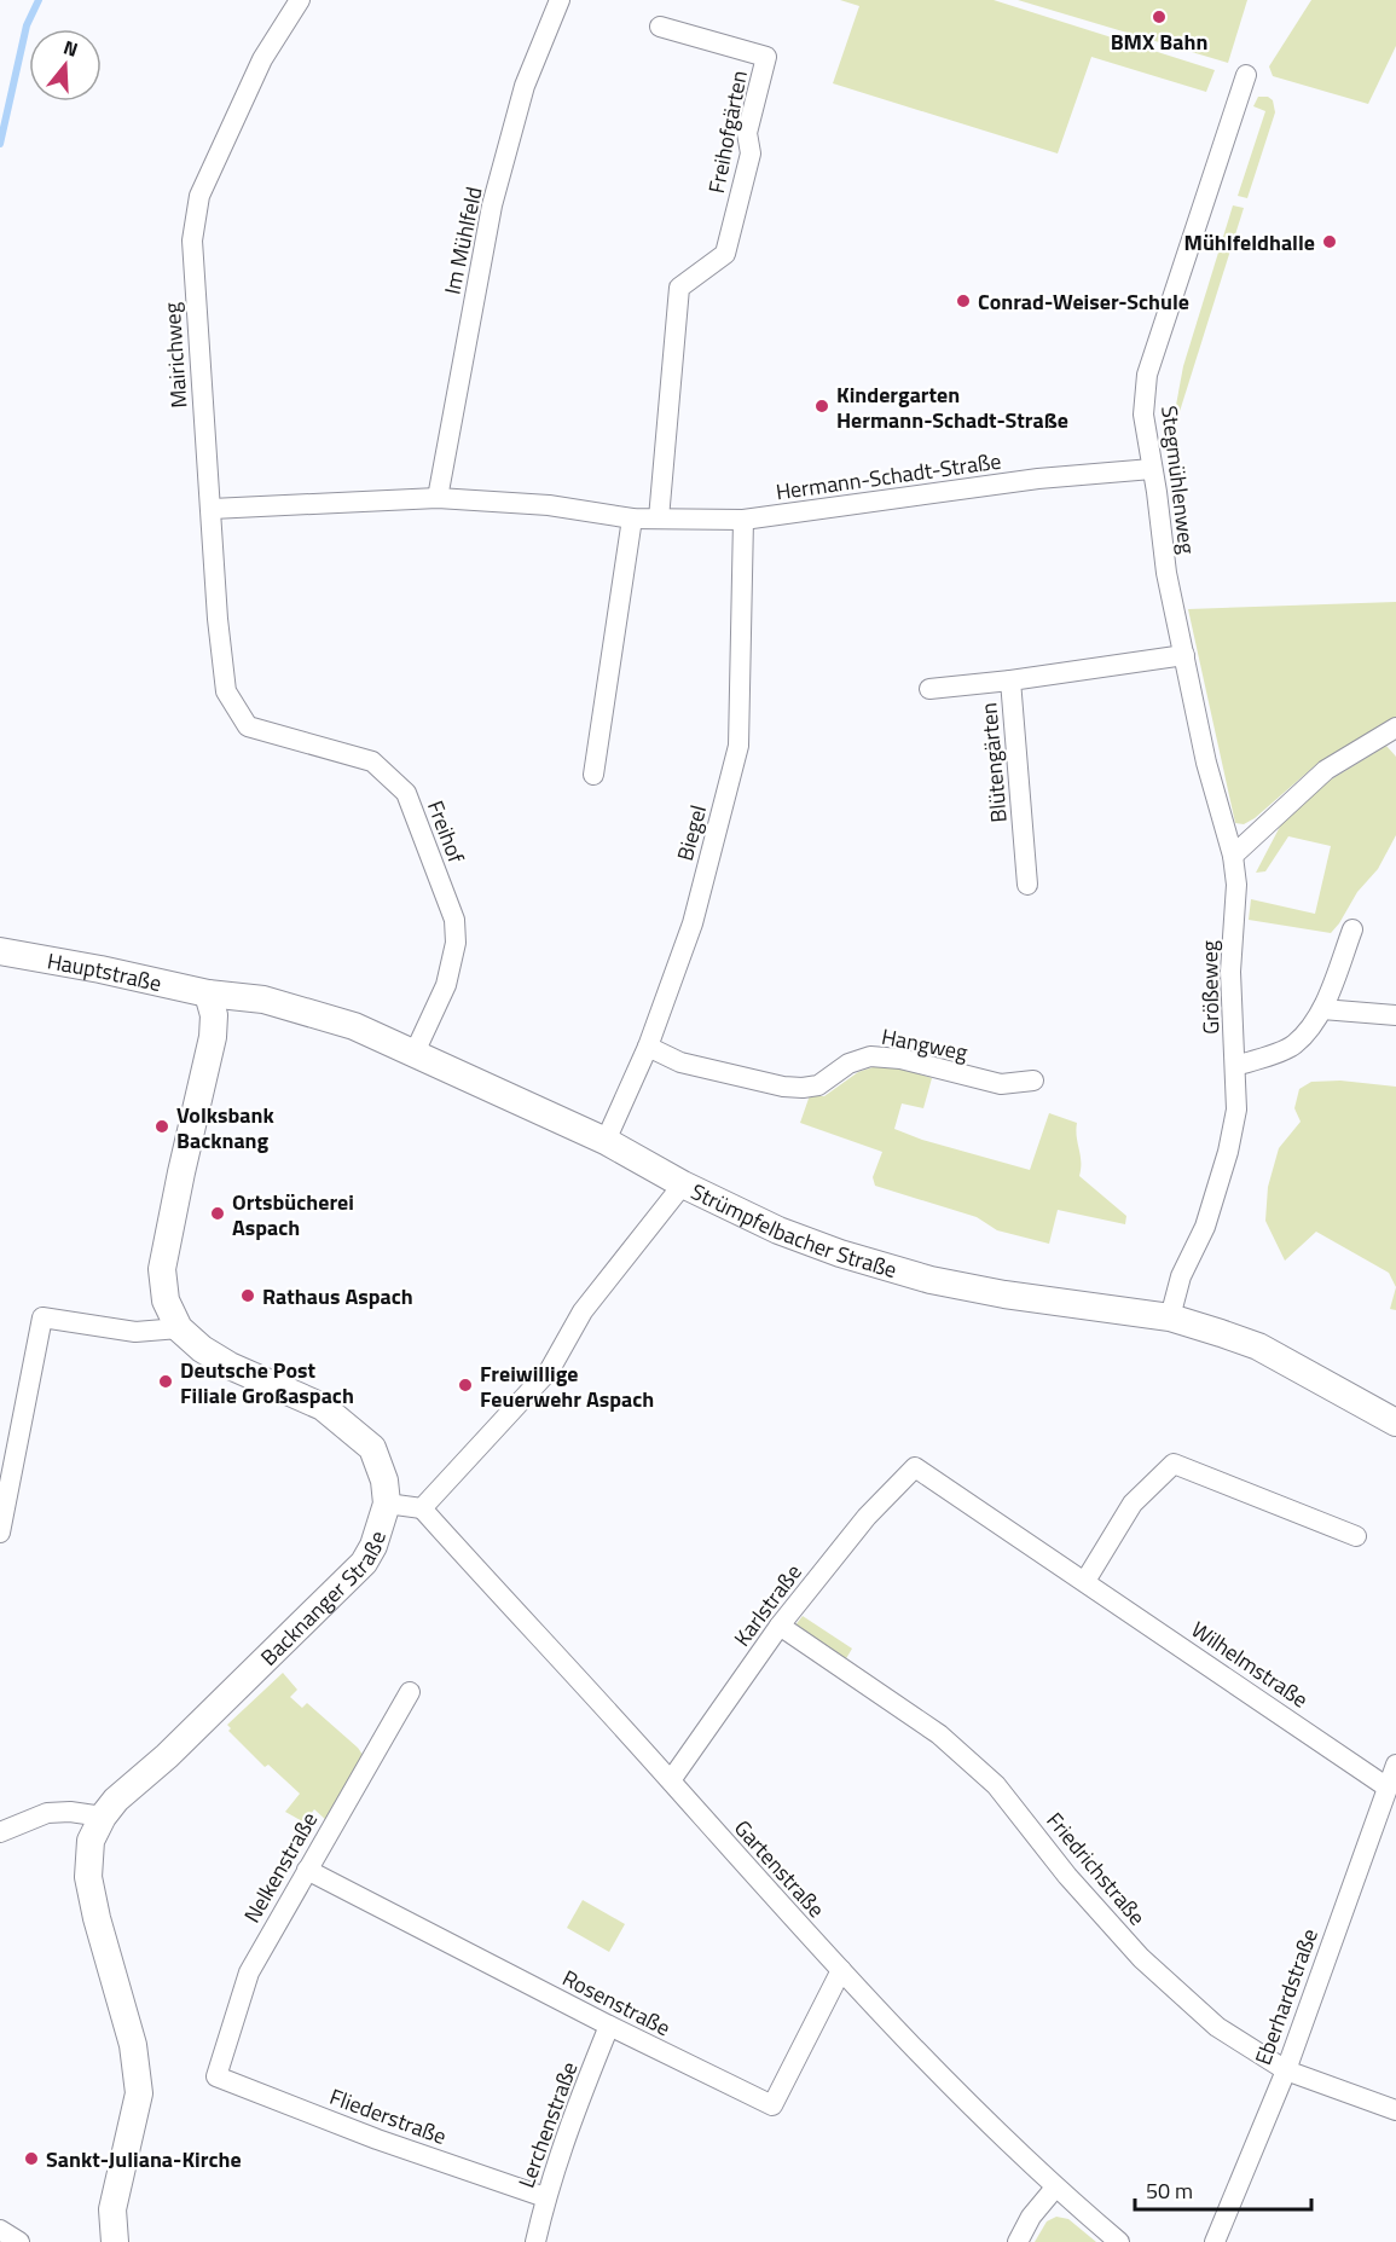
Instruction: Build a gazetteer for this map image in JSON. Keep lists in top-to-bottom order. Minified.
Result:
{"streets":{"street":["Freihofgärten","Im Mühlfeld","Mairichweg","Hermann-Schadt-Straße","Stegmühlenweg","Blütengärten","Freihof","Biegel","Hauptstraße","Größeweg","Hangweg","Strümpfelbacher Straße","Backnanger Straße","Karlstraße","Wilhelmstraße","Nelkenstraße","Gartenstraße","Friedrichstraße","Eberhardstraße","Rosenstraße","Fliederstraße","Lerchenstraße"]},"crossings":[["Freihofgärten","Hermann-Schadt-Straße"],["Im Mühlfeld","Hermann-Schadt-Straße"],["Mairichweg","Hermann-Schadt-Straße"],["Mairichweg","Freihof"],["Hermann-Schadt-Straße","Stegmühlenweg"],["Hermann-Schadt-Straße","Biegel"],["Stegmühlenweg","Blütengärten"],["Stegmühlenweg","Größeweg"],["Freihof","Strümpfelbacher Straße"],["Biegel","Hangweg"],["Biegel","Strümpfelbacher Straße"],["Hauptstraße","Strümpfelbacher Straße"],["Hauptstraße","Backnanger Straße"],["Größeweg","Strümpfelbacher Straße"],["Strümpfelbacher Straße","Backnanger Straße"],["Karlstraße","Wilhelmstraße"],["Karlstraße","Gartenstraße"],["Karlstraße","Friedrichstraße"],["Wilhelmstraße","Eberhardstraße"],["Nelkenstraße","Rosenstraße"],["Nelkenstraße","Fliederstraße"],["Gartenstraße","Rosenstraße"],["Friedrichstraße","Eberhardstraße"],["Rosenstraße","Lerchenstraße"],["Fliederstraße","Lerchenstraße"]],"places":["BMX Bahn","Mühlfeldhalle","Conrad-Weiser-Schule","Kindergarten Hermann-Schadt-Straße","Volksbank Backnang","Ortsbücherei Aspach","Rathaus Aspach","Deutsche Post Filiale Großaspach","Freiwillige Feuerwehr Aspach","Sankt-Juliana-Kirche"],"scale_bar":"50 m","north":"top"}
